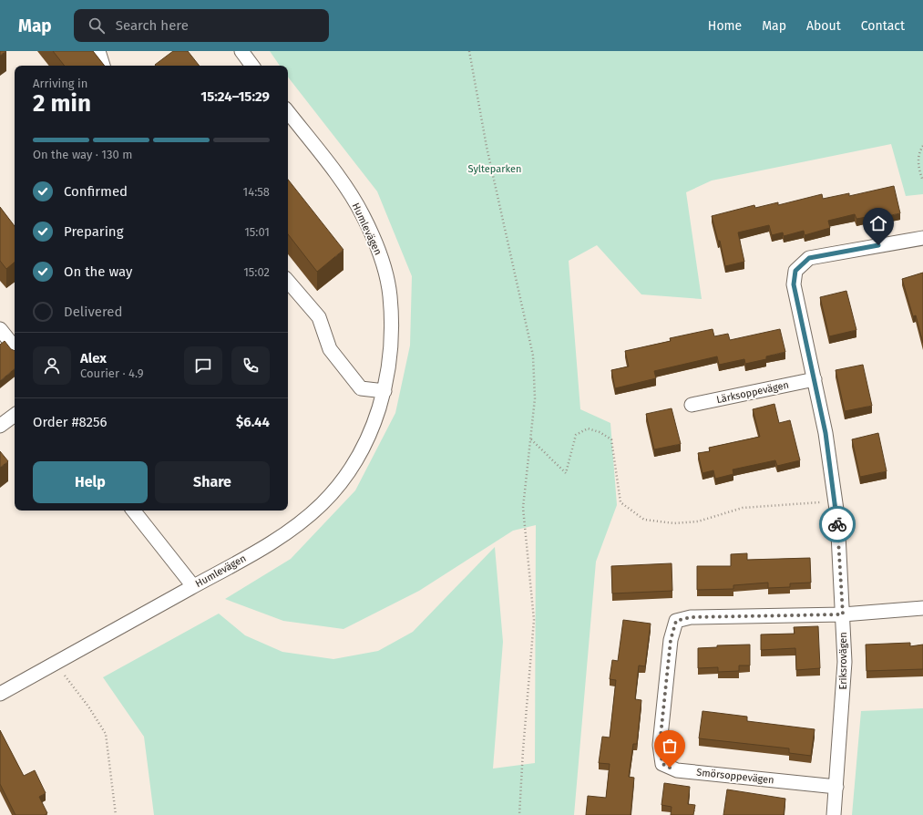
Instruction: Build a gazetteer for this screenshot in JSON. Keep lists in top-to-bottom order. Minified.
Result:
{"streets":{"street":["Humlevägen","Lärksoppevägen","Eriksrovägen","Smörsoppevägen"]},"crossings":[["Lärksoppevägen","Eriksrovägen"],["Eriksrovägen","Smörsoppevägen"]],"parks":["Sylteparken"],"page":{"header":"Map","search":"Search here","nav":["Home","Map","About","Contact"],"heading":["2 min","Arriving in","15:24–15:29"],"panel":["Alex","Courier · 4.9","Order #8256","$6.44"],"bar":"On the way · 130 m","list":[["Confirmed","14:58"],["Preparing","15:01"],["On the way","15:02"],"Delivered"],"buttons":["Help","Share"]}}
